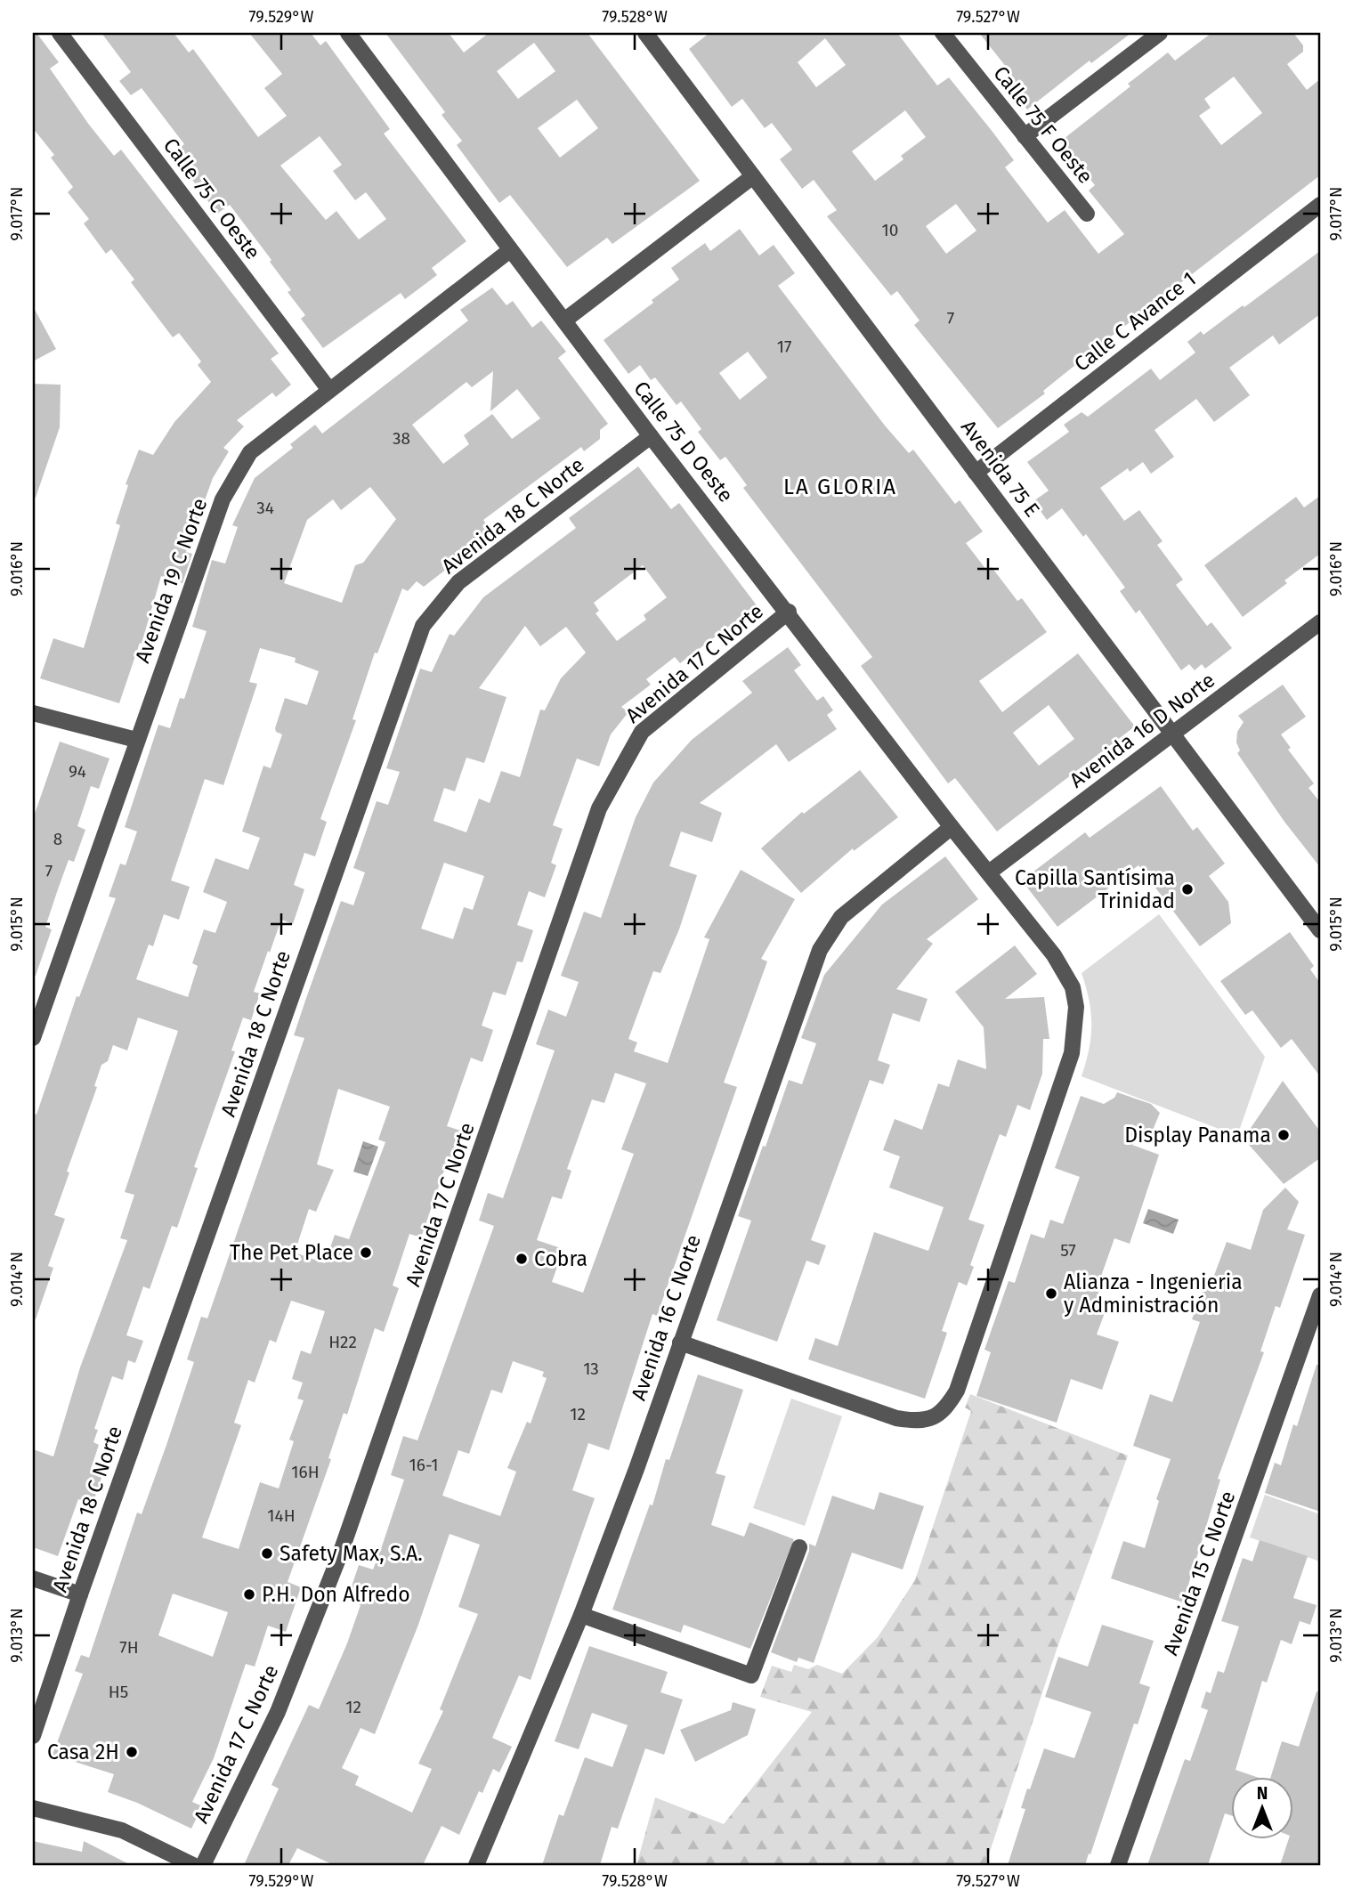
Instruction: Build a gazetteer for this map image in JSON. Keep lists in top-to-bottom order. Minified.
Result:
{"streets":{"street":["Calle 75 F Oeste","Calle 75 C Oeste","Calle C Avance 1","Calle 75 D Oeste","Avenida 75 E","Avenida 18 C Norte","Avenida 19 C Norte","Avenida 17 C Norte","Avenida 16 D Norte","Avenida 16 C Norte","Avenida 15 C Norte"]},"crossings":[["Calle 75 C Oeste","Avenida 19 C Norte"],["Calle C Avance 1","Avenida 75 E"],["Calle 75 D Oeste","Avenida 18 C Norte"],["Calle 75 D Oeste","Avenida 19 C Norte"],["Calle 75 D Oeste","Avenida 17 C Norte"],["Calle 75 D Oeste","Avenida 16 D Norte"],["Calle 75 D Oeste","Avenida 16 C Norte"],["Avenida 75 E","Avenida 16 D Norte"]],"districts":["LA GLORIA"],"places":["Capilla Santísima Trinidad","Display Panama","The Pet Place","Cobra","Alianza - Ingenieria y Administración","Safety Max, S.A.","P.H. Don Alfredo","Casa 2H"],"house_numbers":["10","7","17","38","34","94","8","7","57","H22","13","12","16-1","16H","14H","7H","H5","12"],"north":"top","coordinates":["79.529°W","79.528°W","79.527°W","9.017°N","9.016°N","9.015°N","9.014°N","9.013°N"]}
